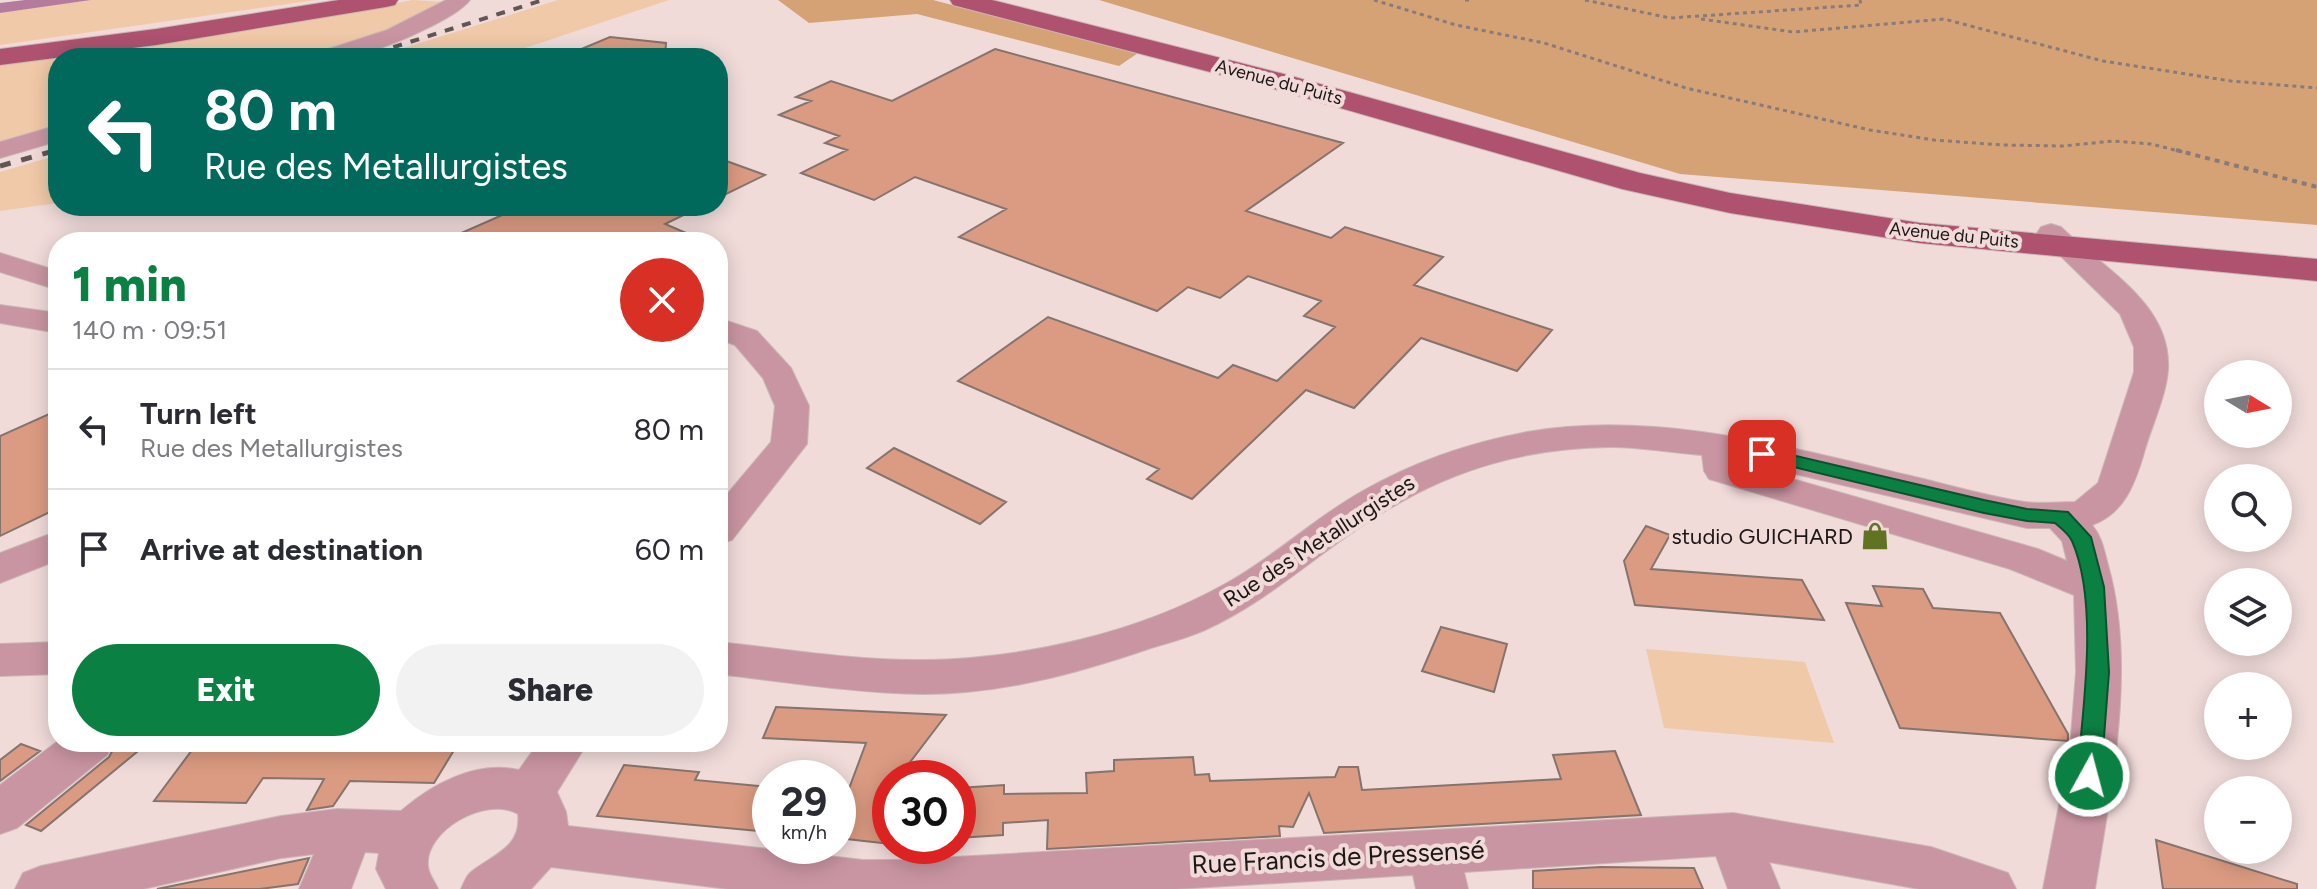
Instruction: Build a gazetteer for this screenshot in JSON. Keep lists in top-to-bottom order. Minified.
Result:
{"streets":{"main road":["Avenue du Puits"],"street":["Rue des Metallurgistes","Rue Francis de Pressensé"]},"places":{"shop":["studio GUICHARD"]},"north":"right","page":{"turn":["80 m","Rue des Metallurgistes"],"heading":["1 min","140 m · 09:51"],"map_buttons":["+","−"],"list":[{"name":"Turn left","note":"Rue des Metallurgistes","value":"80 m"},{"name":"Arrive at destination","value":"60 m"}],"buttons":["Exit","Share"],"speed":"29 km/h","limit":"30"}}
